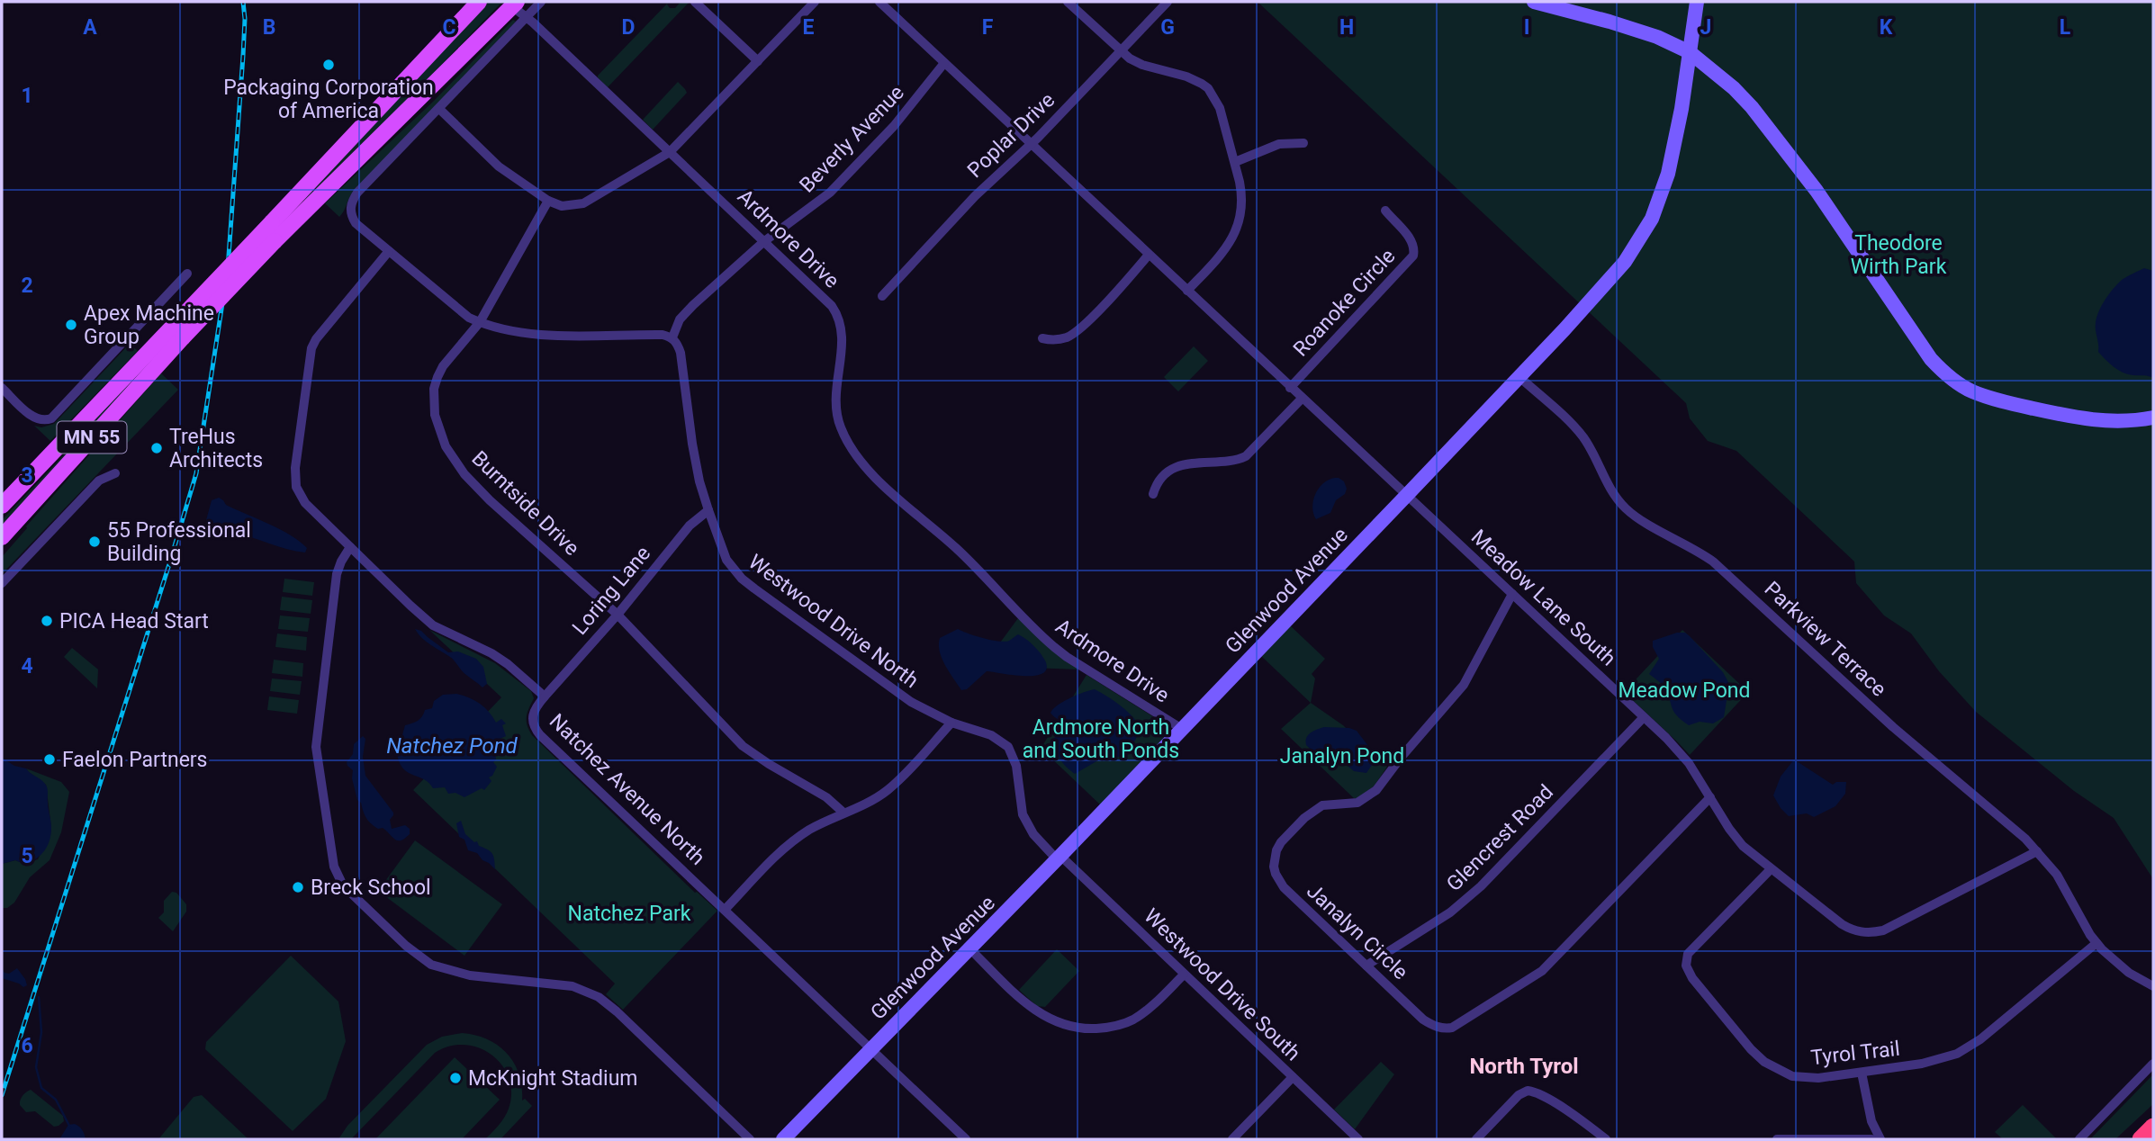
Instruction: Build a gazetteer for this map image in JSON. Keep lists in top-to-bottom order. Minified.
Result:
{"streets":{"main road":["MN 55"],"street":["Poplar Drive","Beverly Avenue","Ardmore Drive","Roanoke Circle","Burntside Drive","Loring Lane","Glenwood Avenue","Meadow Lane South","Westwood Drive North","Parkview Terrace","Natchez Avenue North","Glencrest Road","Janalyn Circle","Westwood Drive South","Tyrol Trail"]},"crossings":[["Poplar Drive","Meadow Lane South"],["Beverly Avenue","Ardmore Drive"],["Beverly Avenue","Meadow Lane South"],["Beverly Avenue","Westwood Drive North"],["Ardmore Drive","MN 55"],["Ardmore Drive","Glenwood Avenue"],["Roanoke Circle","Meadow Lane South"],["Burntside Drive","Loring Lane"],["Loring Lane","Westwood Drive North"],["Loring Lane","Natchez Avenue North"],["Glenwood Avenue","Meadow Lane South"],["Glenwood Avenue","Westwood Drive North"],["Glenwood Avenue","Parkview Terrace"],["Glenwood Avenue","Natchez Avenue North"],["Glenwood Avenue","Westwood Drive South"],["Meadow Lane South","Parkview Terrace"],["Meadow Lane South","Glencrest Road"],["Meadow Lane South","Janalyn Circle"],["Meadow Lane South","Tyrol Trail"],["Westwood Drive North","Westwood Drive South"],["Parkview Terrace","Tyrol Trail"],["Glencrest Road","Janalyn Circle"]],"districts":["North Tyrol"],"water":["Natchez Pond"],"parks":["Theodore Wirth Park","Meadow Pond","Ardmore North and South Ponds","Janalyn Pond","Natchez Park"],"places":["Packaging Corporation of America","Apex Machine Group","TreHus Architects","55 Professional Building","PICA Head Start","Faelon Partners","Breck School","McKnight Stadium"],"grid":{"columns":["A","B","C","D","E","F","G","H","I","J","K","L"],"rows":["1","2","3","4","5","6"]}}
